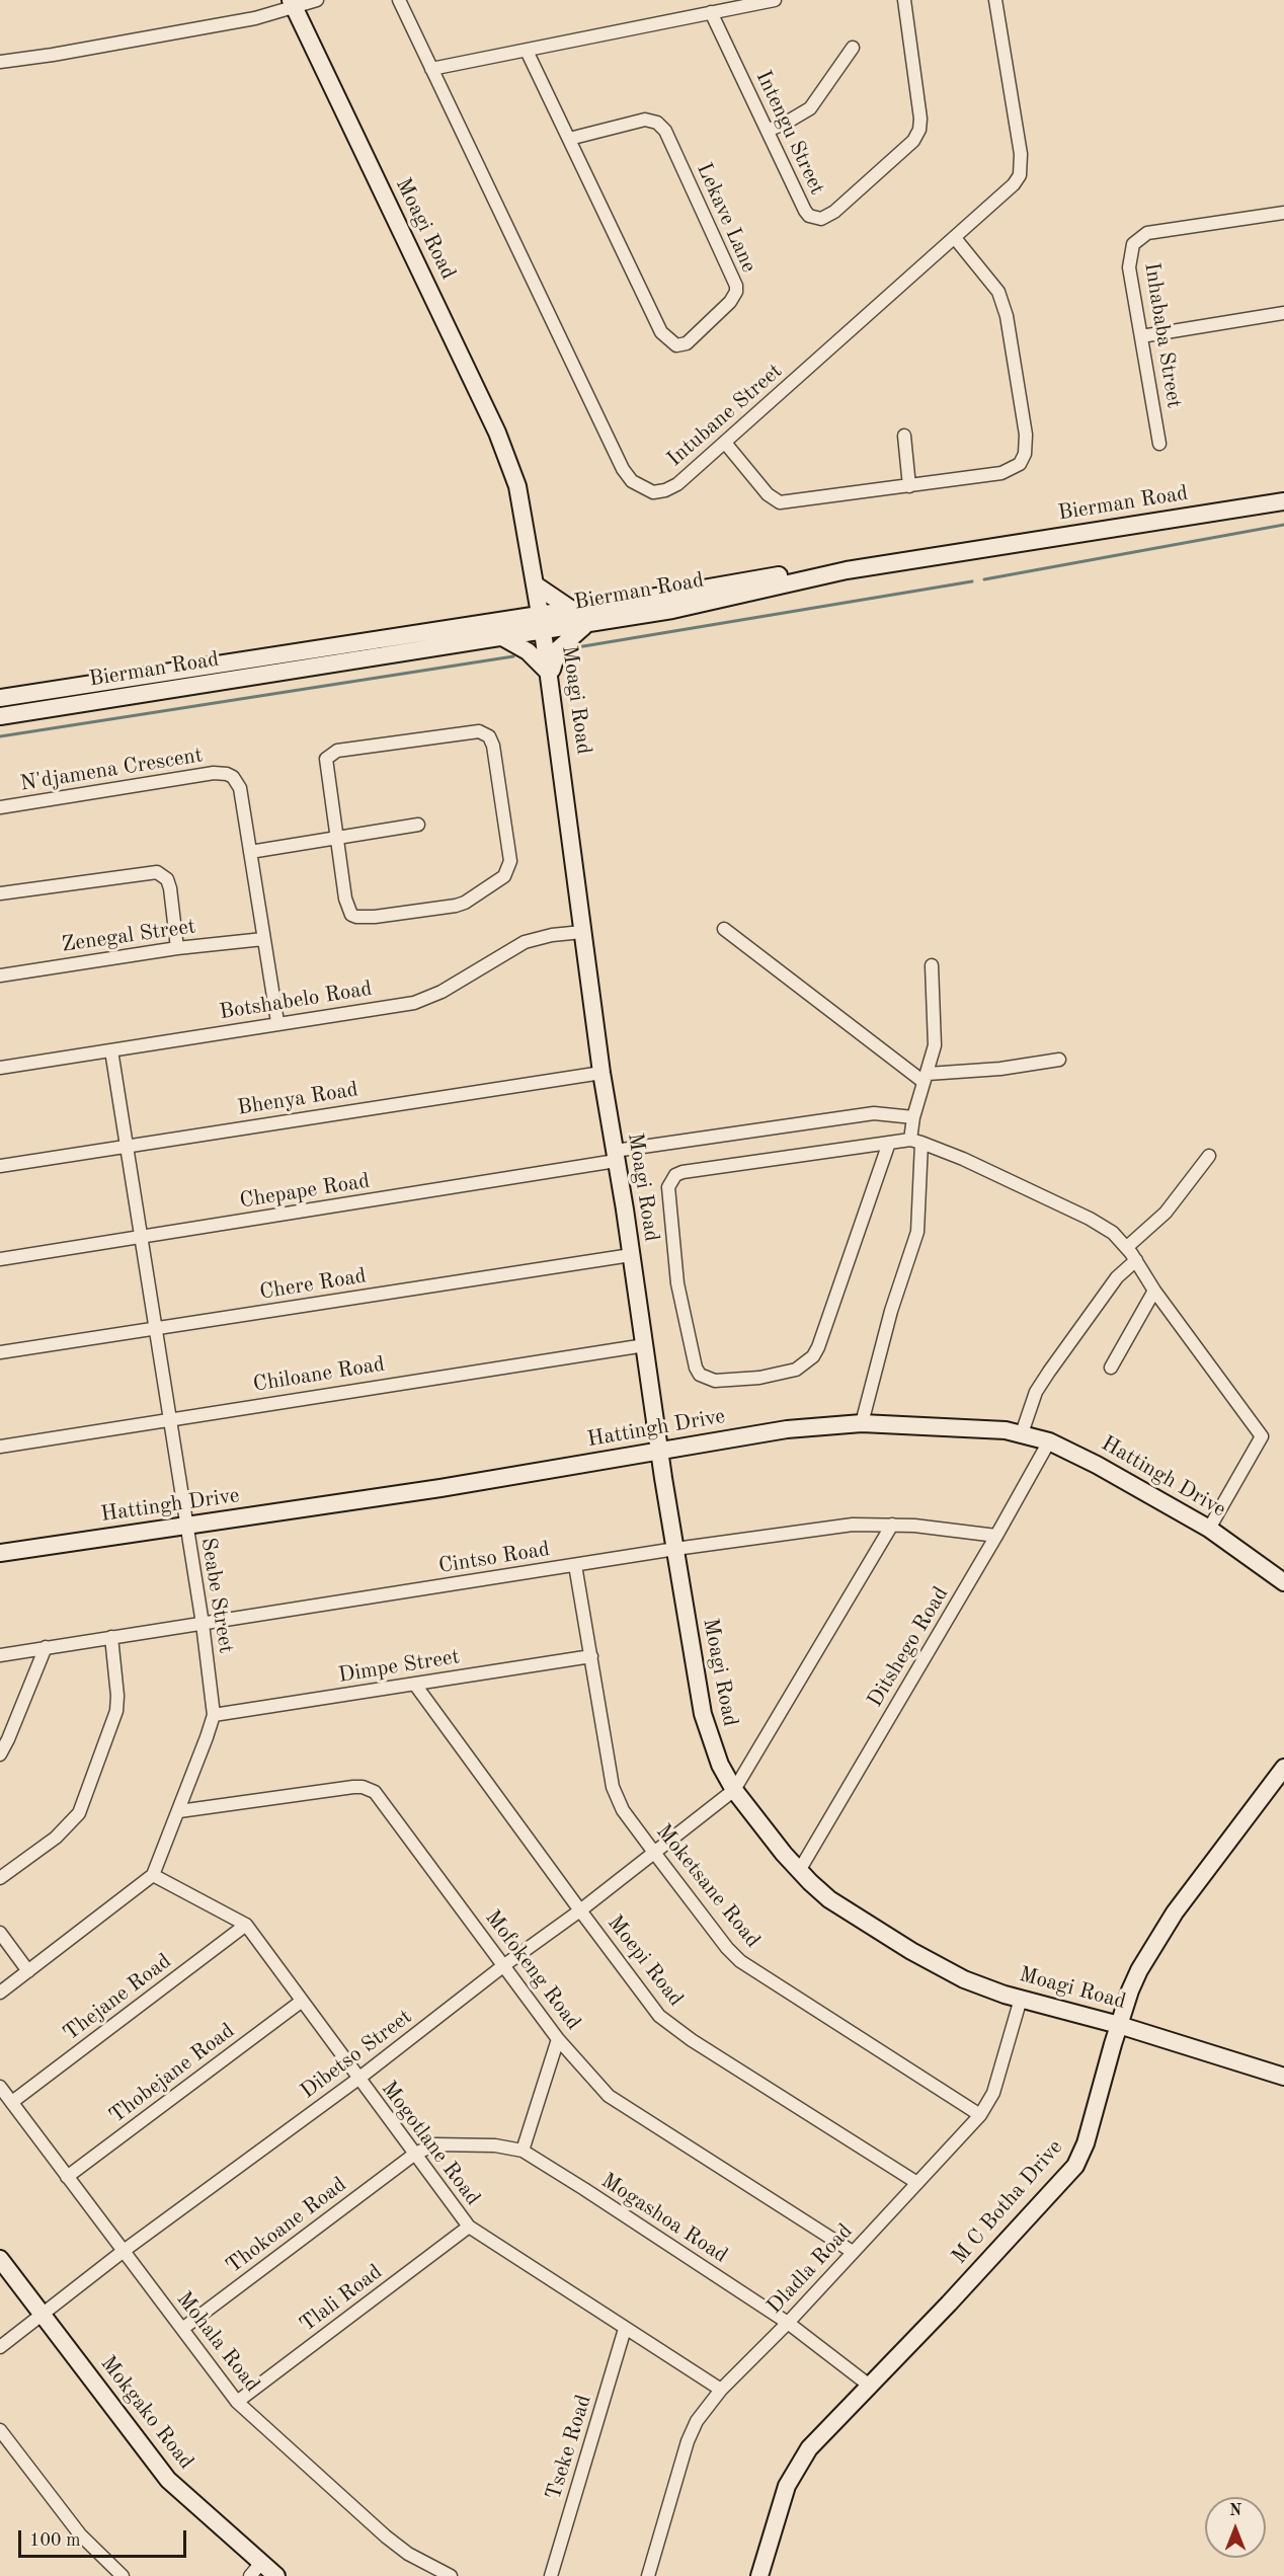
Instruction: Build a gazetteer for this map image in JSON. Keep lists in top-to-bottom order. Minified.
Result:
{"streets":{"street":["Intengu Street","Lekave Lane","Moagi Road","Inhababa Street","Intubane Street","Bierman Road","N'djamena Crescent","Zenegal Street","Botshabelo Road","Bhenya Road","Chepape Road","Chere Road","Chiloane Road","Hattingh Drive","Cintso Road","Seabe Street","Ditshego Road","Dimpe Street","Moketsane Road","Moepi Road","Mofokeng Road","Thejane Road","Dibetso Street","Thobejane Road","Mogotlane Road","M C Botha Drive","Mogashoa Road","Thokoane Road","Dladla Road","Tlali Road","Mohala Road","Mokgako Road","Tseke Road"]},"crossings":[["Moagi Road","Bierman Road"],["Moagi Road","Botshabelo Road"],["Moagi Road","Bhenya Road"],["Moagi Road","Chepape Road"],["Moagi Road","Chere Road"],["Moagi Road","Chiloane Road"],["Moagi Road","Hattingh Drive"],["Moagi Road","Cintso Road"],["Moagi Road","Ditshego Road"],["Moagi Road","Dibetso Street"],["Moagi Road","M C Botha Drive"],["Moagi Road","Dladla Road"],["N'djamena Crescent","Zenegal Street"],["N'djamena Crescent","Botshabelo Road"],["Botshabelo Road","Seabe Street"],["Bhenya Road","Seabe Street"],["Chepape Road","Seabe Street"],["Chere Road","Seabe Street"],["Chiloane Road","Seabe Street"],["Hattingh Drive","Seabe Street"],["Hattingh Drive","Ditshego Road"],["Cintso Road","Seabe Street"],["Cintso Road","Ditshego Road"],["Cintso Road","Moketsane Road"],["Seabe Street","Dimpe Street"],["Seabe Street","Mofokeng Road"],["Seabe Street","Mogotlane Road"],["Dimpe Street","Moketsane Road"],["Dimpe Street","Moepi Road"],["Moketsane Road","Dibetso Street"],["Moketsane Road","Dladla Road"],["Moepi Road","Dibetso Street"],["Moepi Road","Dladla Road"],["Mofokeng Road","Dibetso Street"],["Mofokeng Road","Dladla Road"],["Thejane Road","Mogotlane Road"],["Thejane Road","Mohala Road"],["Dibetso Street","Mogotlane Road"],["Dibetso Street","Mohala Road"],["Dibetso Street","Mokgako Road"],["Thobejane Road","Mogotlane Road"],["Thobejane Road","Mohala Road"],["Mogotlane Road","Mogashoa Road"],["Mogotlane Road","Thokoane Road"],["Mogotlane Road","Dladla Road"],["Mogotlane Road","Tlali Road"],["Mogotlane Road","Tseke Road"],["M C Botha Drive","Mogashoa Road"],["Mogashoa Road","Thokoane Road"],["Mogashoa Road","Dladla Road"],["Thokoane Road","Mohala Road"],["Tlali Road","Mohala Road"]],"scale_bar":"100 m","north":"top"}
